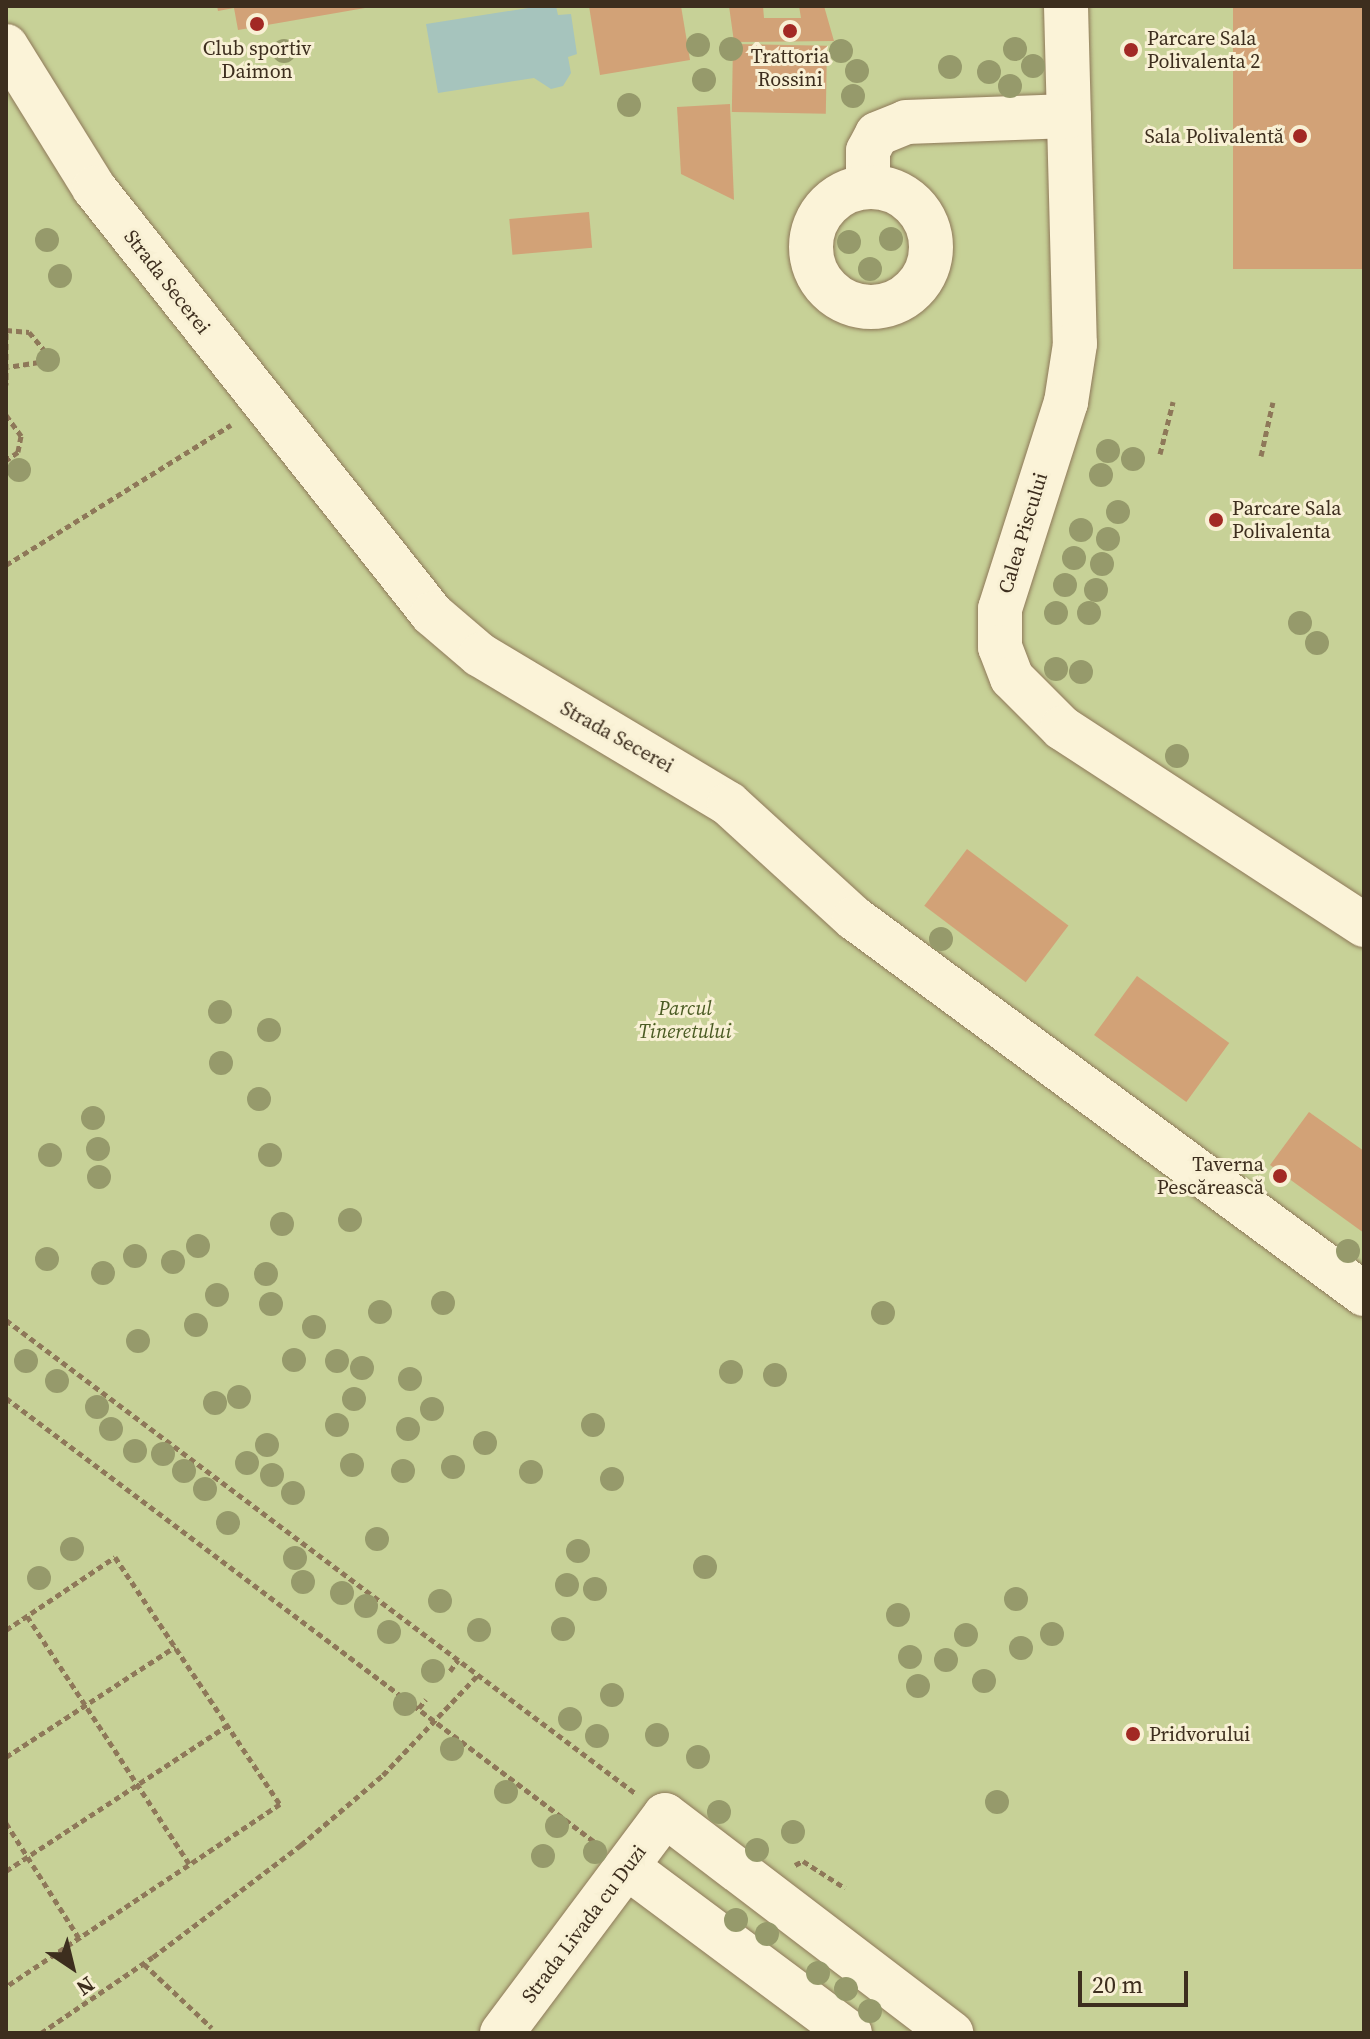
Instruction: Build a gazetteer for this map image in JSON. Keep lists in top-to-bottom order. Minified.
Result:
{"streets":{"street":["Strada Secerei","Calea Piscului","Strada Livada cu Duzi"]},"parks":["Parcul Tineretului"],"places":["Club sportiv Daimon","Trattoria Rossini","Parcare Sala Polivalenta 2","Sala Polivalentă","Parcare Sala Polivalenta","Taverna Pescărească","Pridvorului"],"scale_bar":"20 m","north":"bottom right"}
